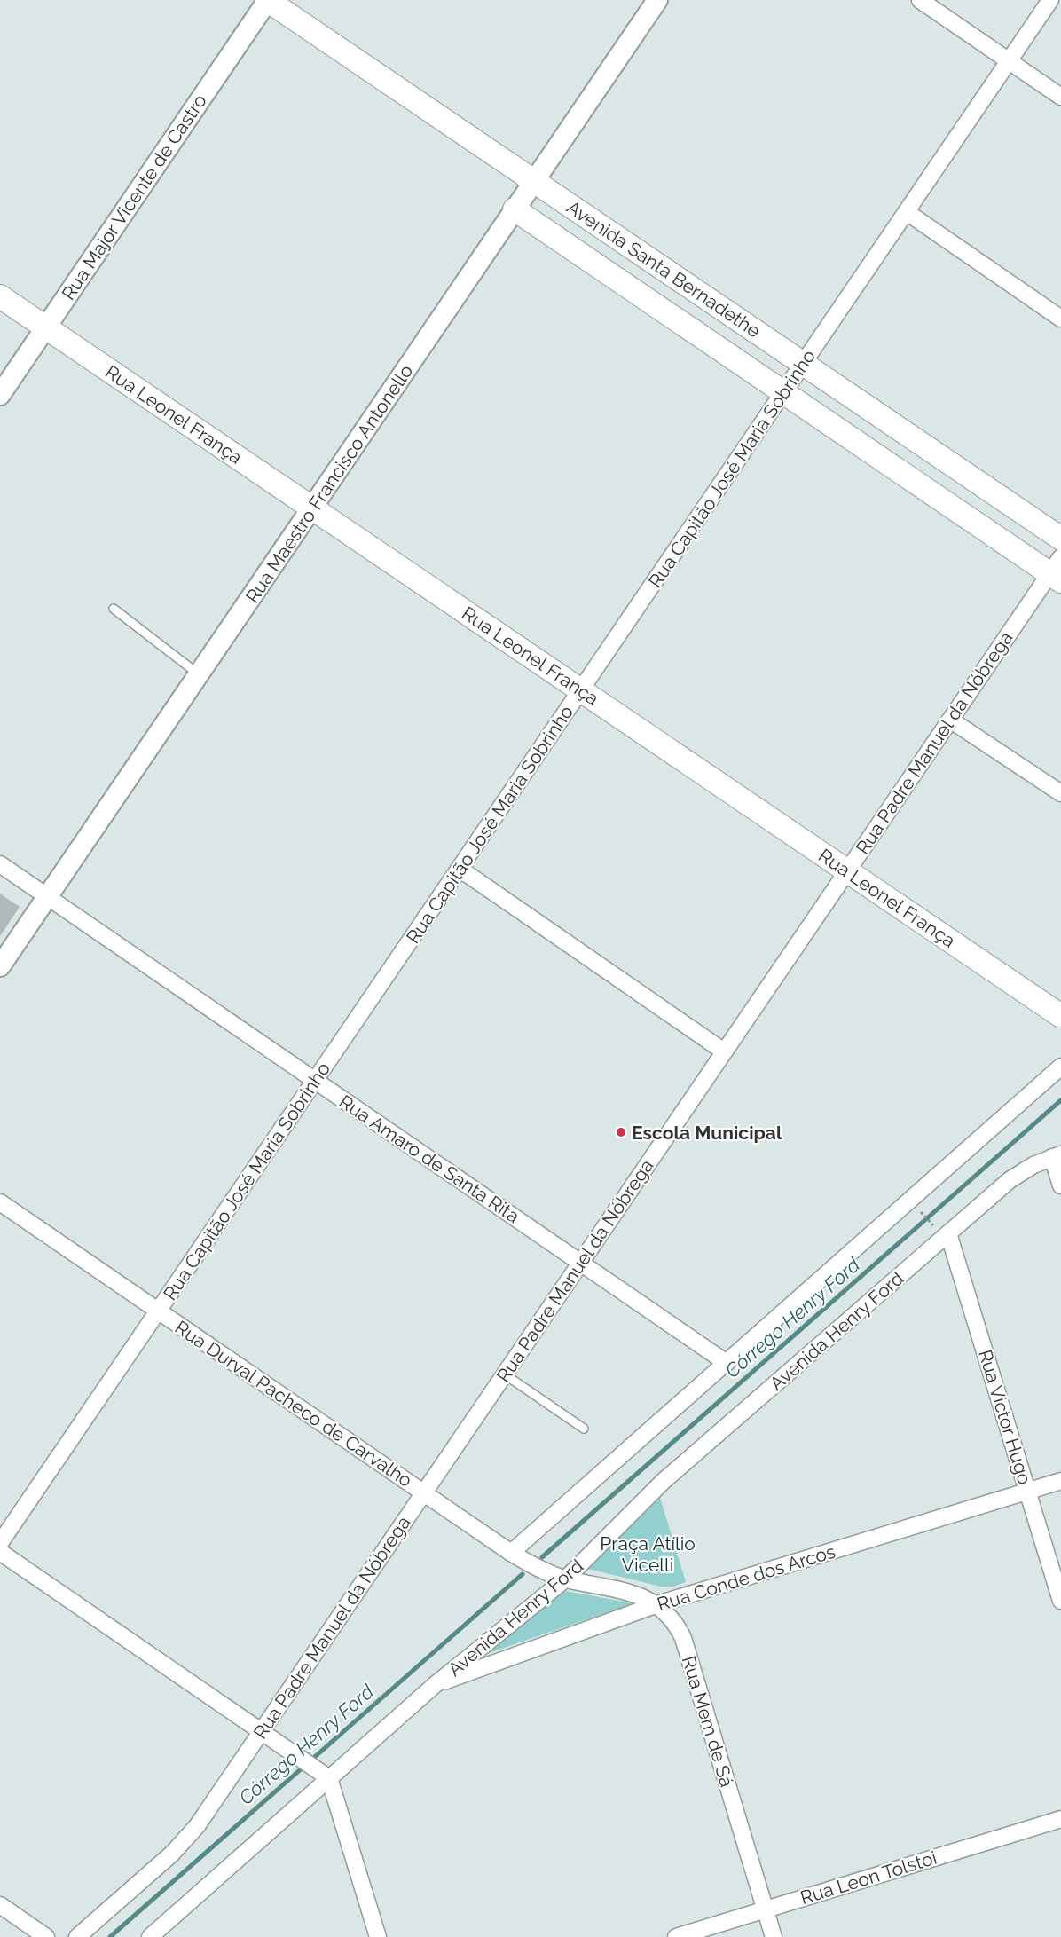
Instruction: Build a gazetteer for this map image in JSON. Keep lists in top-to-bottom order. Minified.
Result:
{"streets":{"main road":["Avenida Santa Bernadethe","Rua Leonel França"],"street":["Rua Major Vicente de Castro","Rua Capitão José Maria Sobrinho","Rua Maestro Francisco Antonello","Rua Padre Manuel da Nóbrega","Rua Amaro de Santa Rita","Avenida Henry Ford","Rua Durval Pacheco de Carvalho","Rua Victor Hugo","Rua Conde dos Arcos","Rua Mem de Sá","Rua Leon Tolstoi"]},"crossings":[["Rua Major Vicente de Castro","Avenida Santa Bernadethe"],["Rua Major Vicente de Castro","Rua Leonel França"],["Avenida Santa Bernadethe","Rua Capitão José Maria Sobrinho"],["Avenida Santa Bernadethe","Rua Maestro Francisco Antonello"],["Avenida Santa Bernadethe","Rua Padre Manuel da Nóbrega"],["Rua Leonel França","Rua Capitão José Maria Sobrinho"],["Rua Leonel França","Rua Maestro Francisco Antonello"],["Rua Leonel França","Rua Padre Manuel da Nóbrega"],["Rua Capitão José Maria Sobrinho","Rua Amaro de Santa Rita"],["Rua Capitão José Maria Sobrinho","Rua Durval Pacheco de Carvalho"],["Rua Maestro Francisco Antonello","Rua Amaro de Santa Rita"],["Rua Padre Manuel da Nóbrega","Rua Amaro de Santa Rita"],["Rua Padre Manuel da Nóbrega","Rua Durval Pacheco de Carvalho"],["Avenida Henry Ford","Rua Durval Pacheco de Carvalho"],["Avenida Henry Ford","Rua Victor Hugo"],["Avenida Henry Ford","Rua Conde dos Arcos"],["Avenida Henry Ford","Rua Mem de Sá"],["Rua Durval Pacheco de Carvalho","Rua Mem de Sá"],["Rua Victor Hugo","Rua Conde dos Arcos"],["Rua Conde dos Arcos","Rua Mem de Sá"],["Rua Mem de Sá","Rua Leon Tolstoi"]],"water":["Córrego Henry Ford"],"parks":["Praça Atílio Vicelli"],"places":["Escola Municipal"]}
